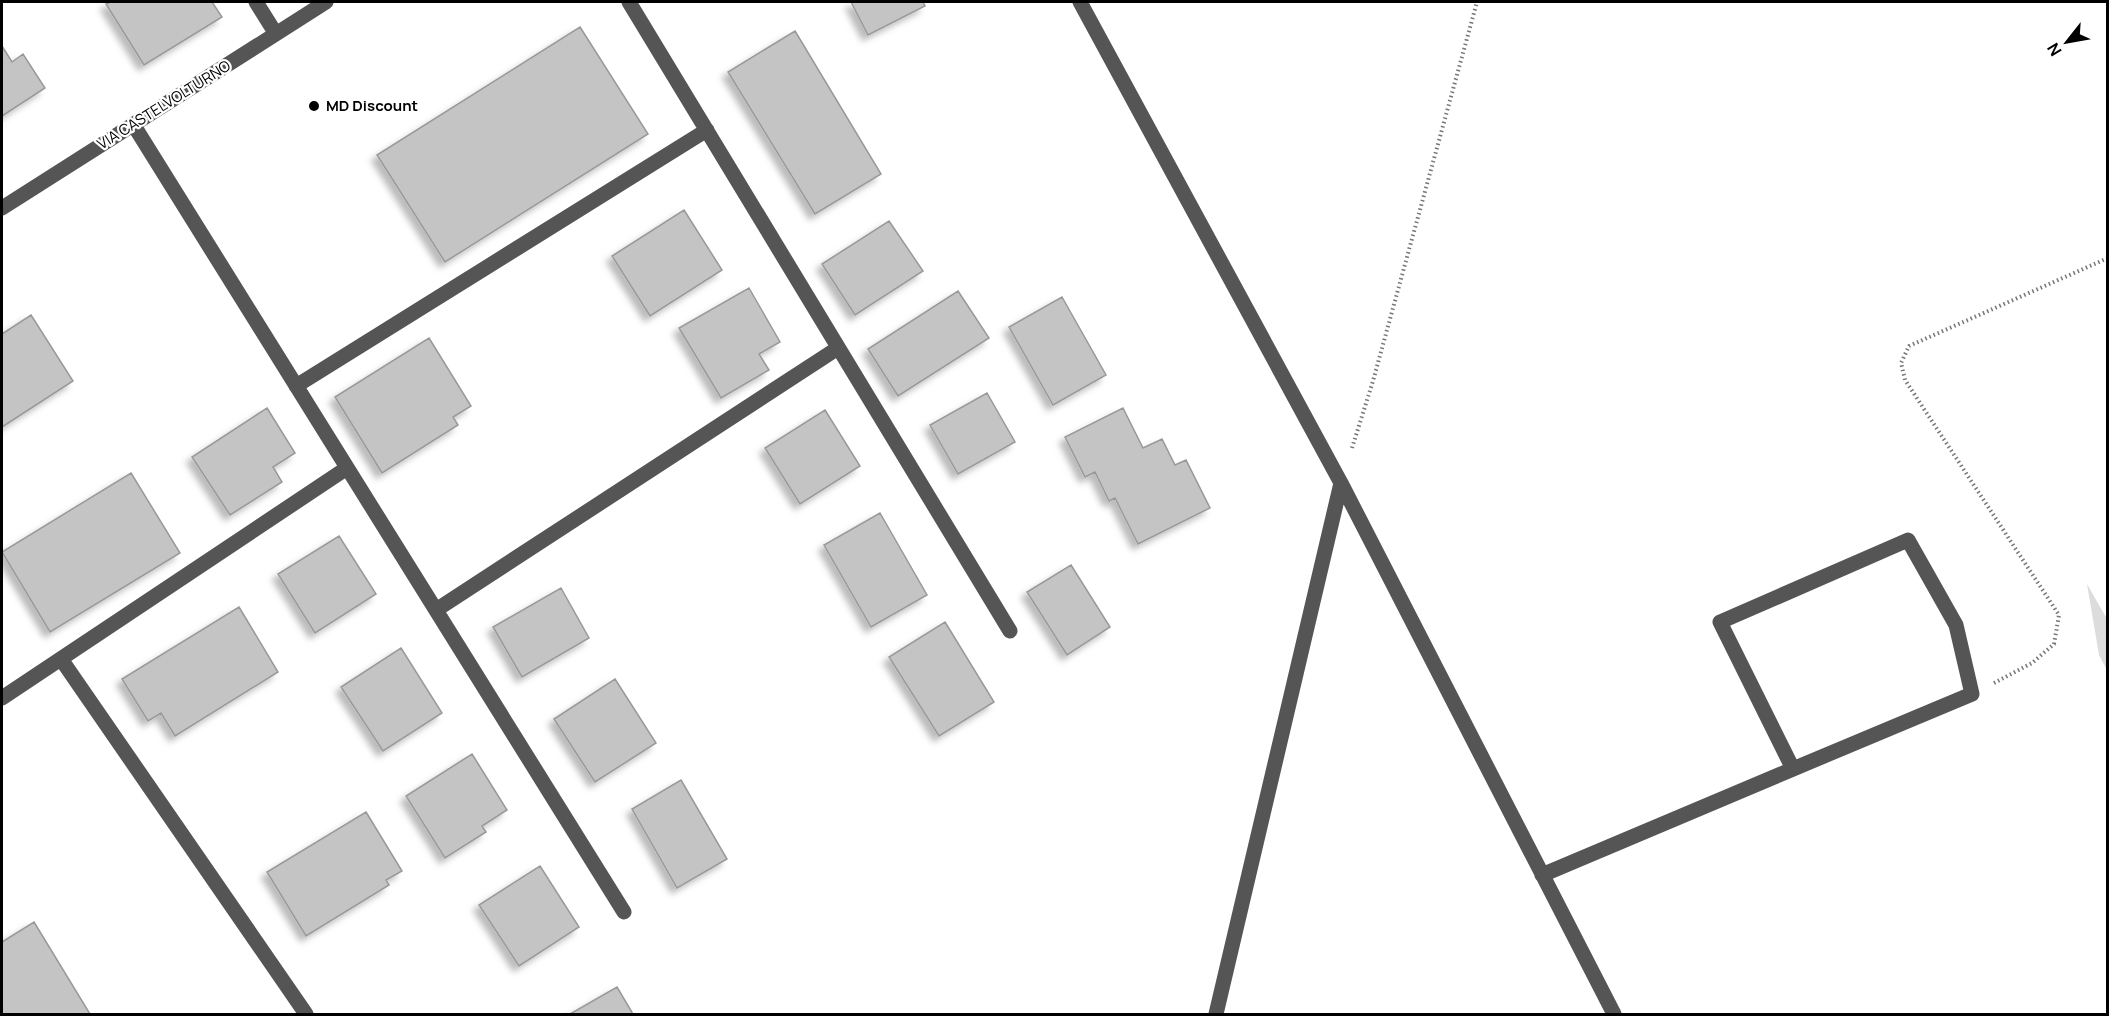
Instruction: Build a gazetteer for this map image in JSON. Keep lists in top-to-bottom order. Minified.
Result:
{"streets":{"street":["VIA CASTELVOLTURNO"]},"places":["MD Discount"],"north":"bottom left"}
